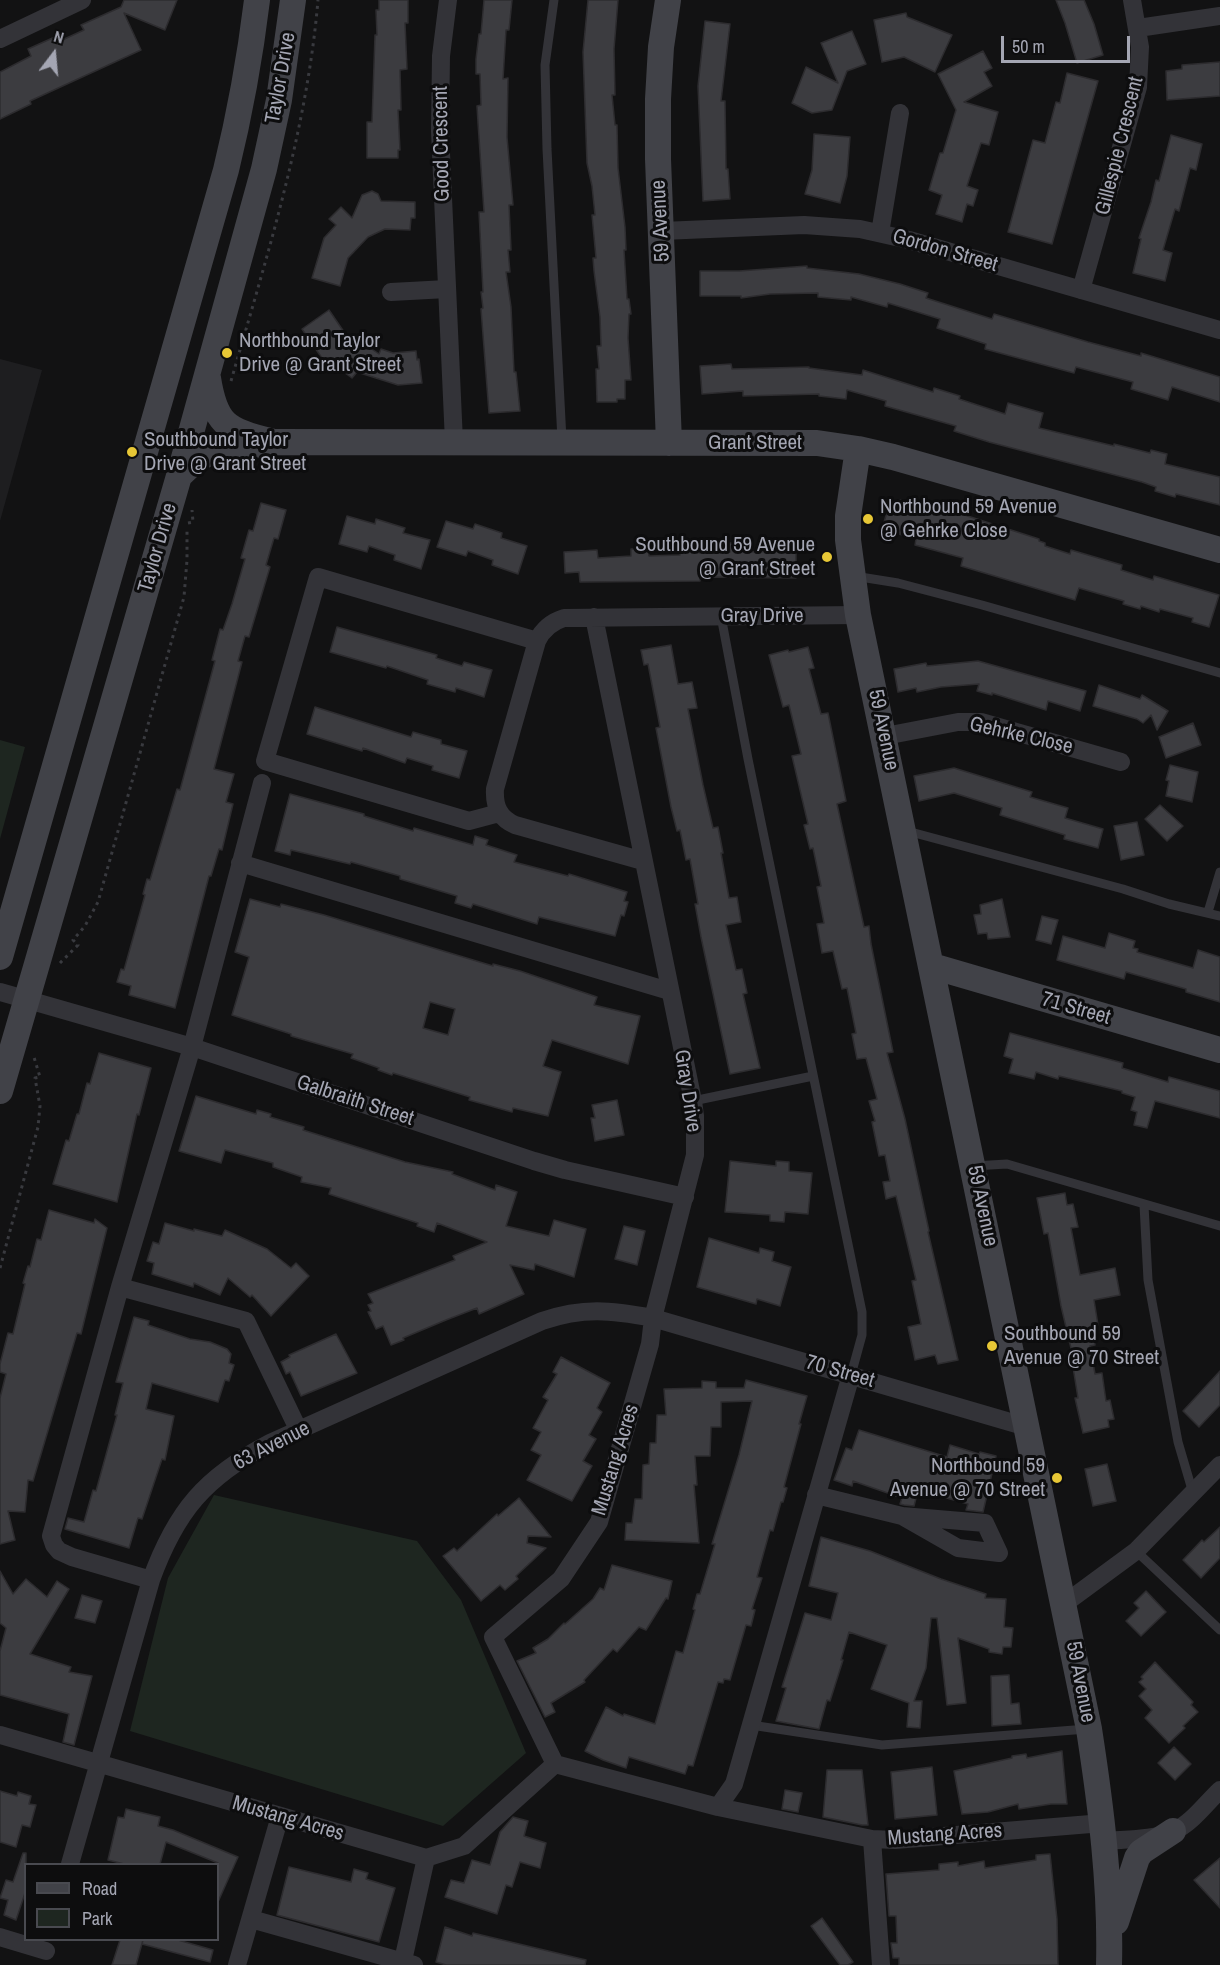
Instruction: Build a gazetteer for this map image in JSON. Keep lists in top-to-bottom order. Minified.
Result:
{"streets":{"street":["Taylor Drive","Good Crescent","Gillespie Crescent","59 Avenue","Gordon Street","Grant Street","Gray Drive","Gehrke Close","71 Street","Galbraith Street","70 Street","63 Avenue","Mustang Acres"]},"crossings":[["Taylor Drive","Galbraith Street"],["Good Crescent","Grant Street"],["Gillespie Crescent","Gordon Street"],["59 Avenue","Gordon Street"],["59 Avenue","Grant Street"],["59 Avenue","Gray Drive"],["59 Avenue","Gehrke Close"],["59 Avenue","71 Street"],["59 Avenue","70 Street"],["59 Avenue","Mustang Acres"],["Gray Drive","Galbraith Street"],["Gray Drive","70 Street"],["Gray Drive","63 Avenue"],["Gray Drive","Mustang Acres"],["70 Street","63 Avenue"],["70 Street","Mustang Acres"],["63 Avenue","Mustang Acres"]],"places":["Northbound Taylor Drive @ Grant Street","Southbound Taylor Drive @ Grant Street","Northbound 59 Avenue @ Gehrke Close","Southbound 59 Avenue @ Grant Street","Southbound 59 Avenue @ 70 Street","Northbound 59 Avenue @ 70 Street"],"legend":["Road","Park"],"scale_bar":"50 m","north":"top"}
